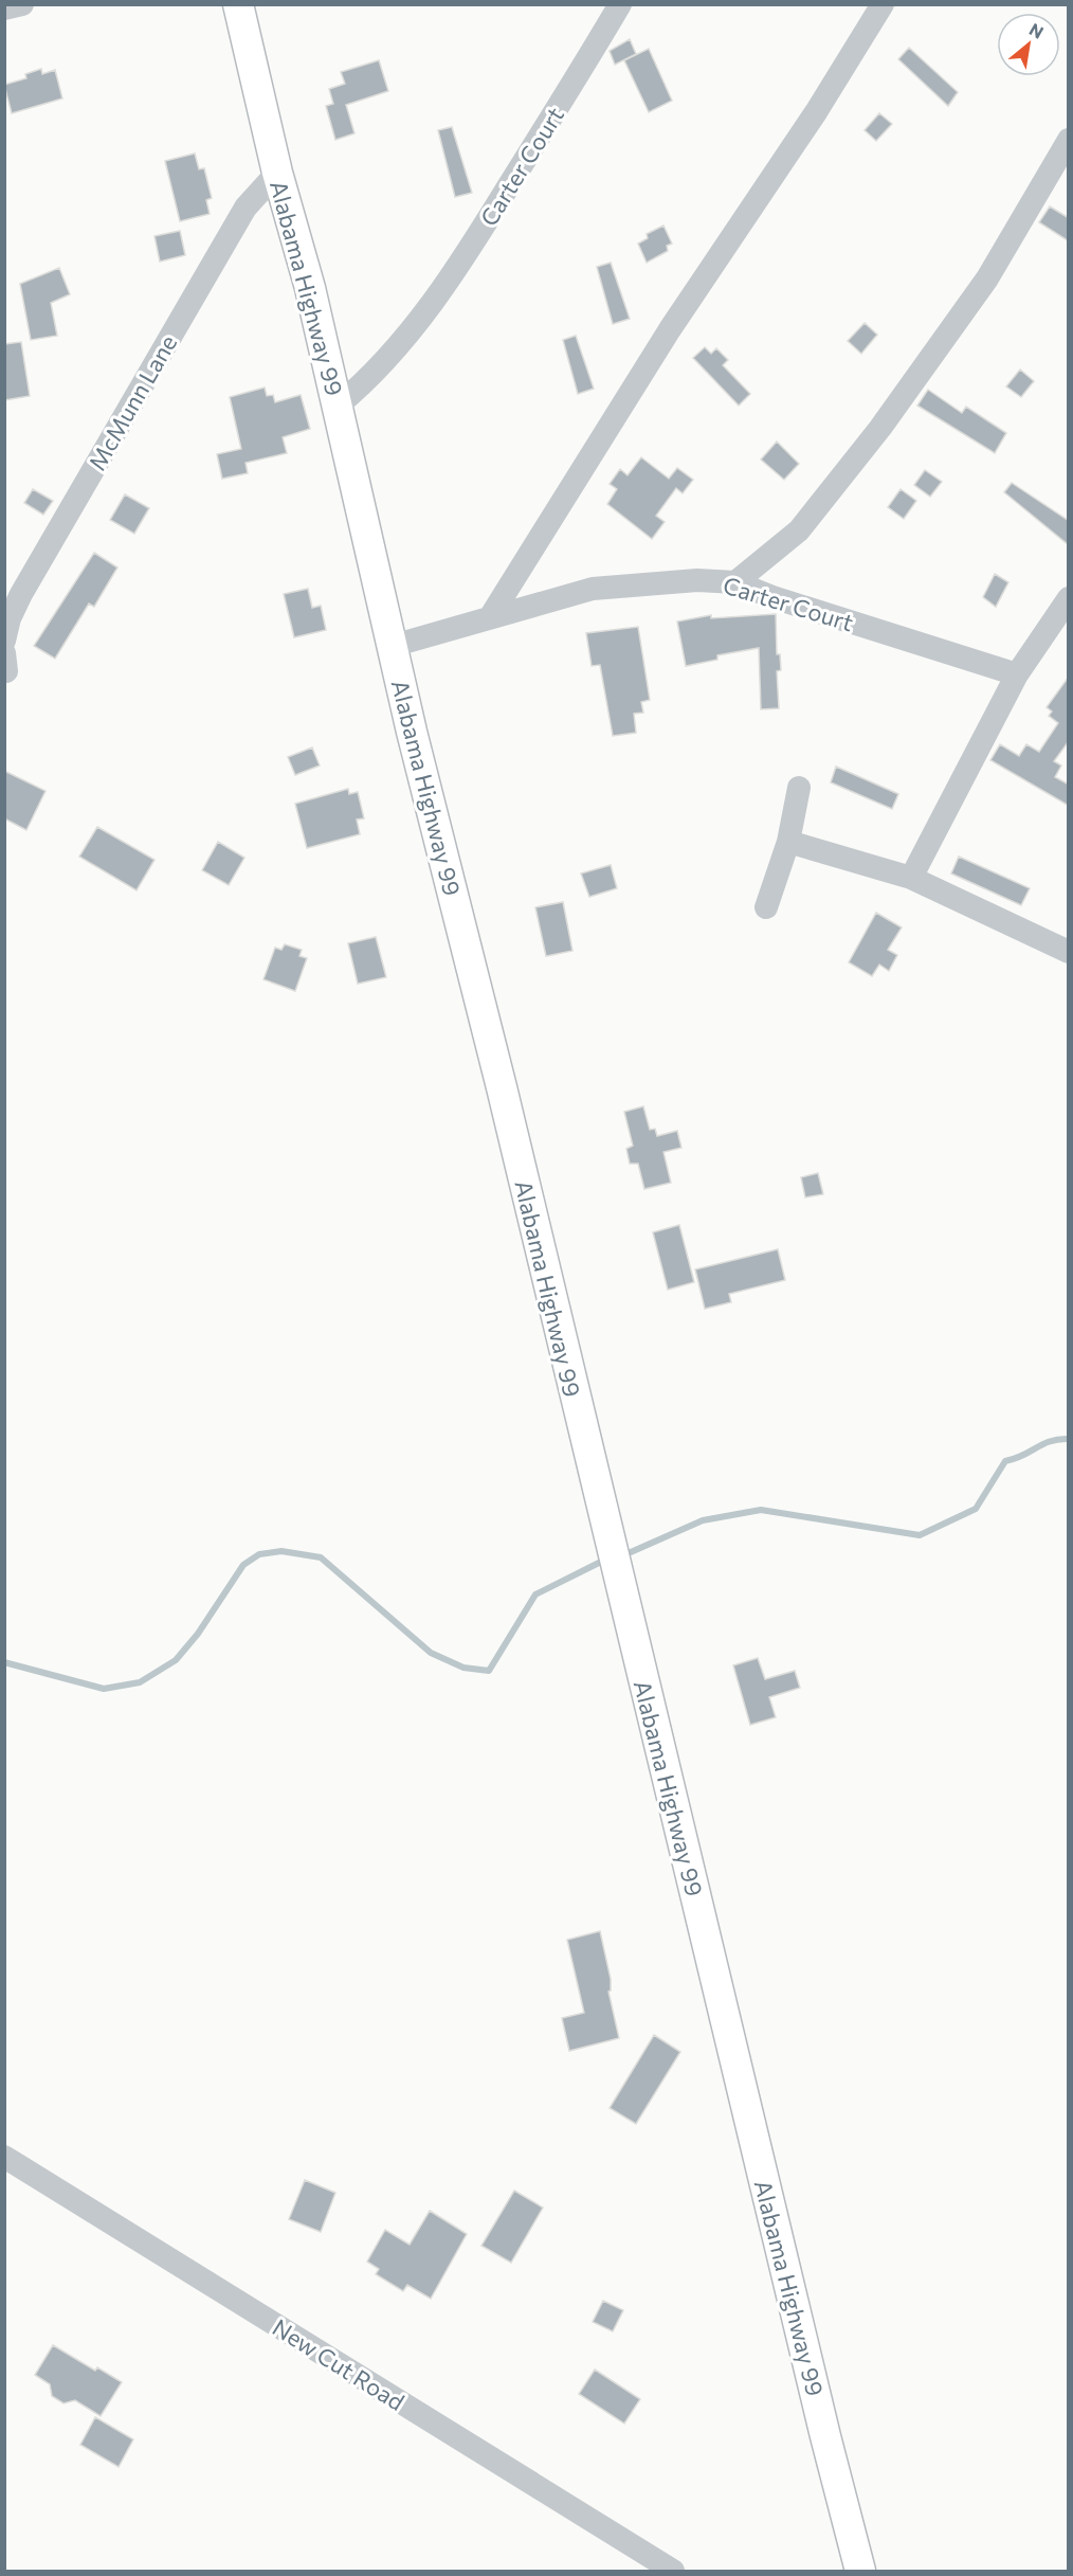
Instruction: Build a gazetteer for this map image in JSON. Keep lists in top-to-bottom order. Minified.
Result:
{"streets":{"main road":["Alabama Highway 99"],"street":["Carter Court","McMunn Lane","New Cut Road"]},"crossings":[["Carter Court","Alabama Highway 99"],["Alabama Highway 99","McMunn Lane"]],"north":"top right"}
